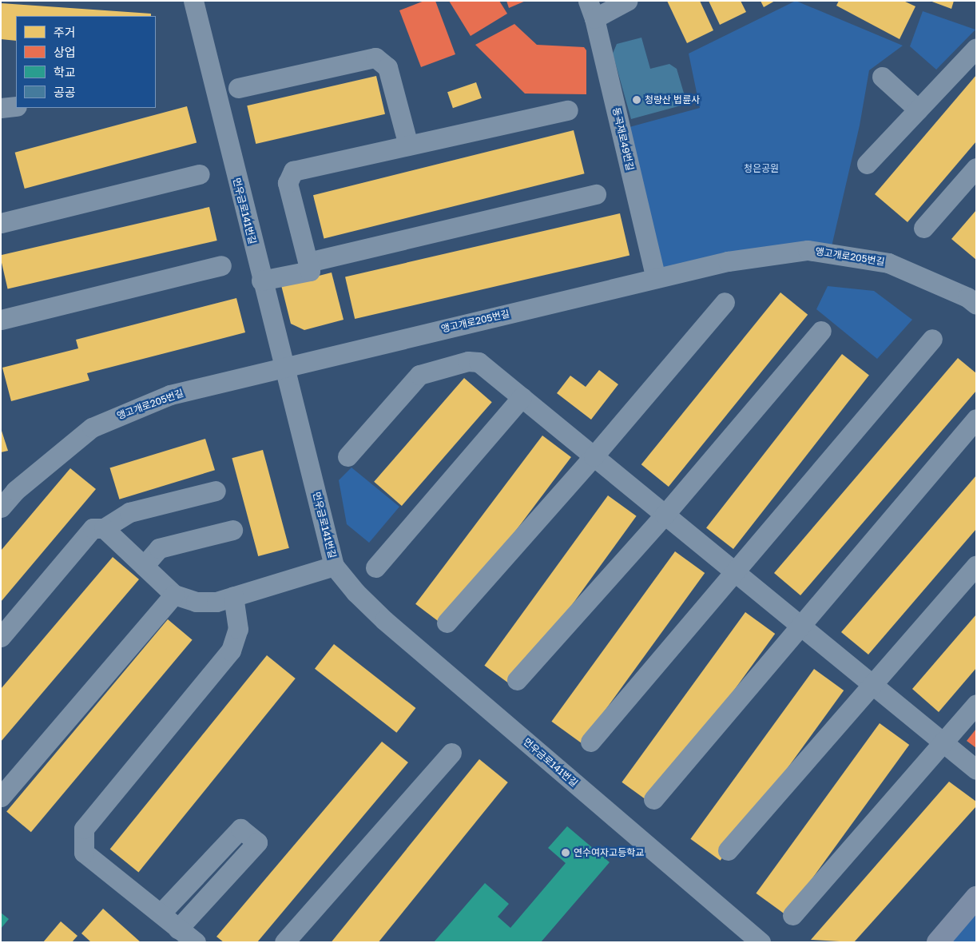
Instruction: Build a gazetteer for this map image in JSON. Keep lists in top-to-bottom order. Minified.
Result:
{"streets":{"street":["동곡재로49번길","먼우금로141번길","앵고개로205번길"]},"crossings":[["동곡재로49번길","앵고개로205번길"],["먼우금로141번길","앵고개로205번길"]],"parks":["청은공원"],"places":["청량산 법륜사","연수여자고등학교"],"legend":["주거","상업","학교","공공"]}
